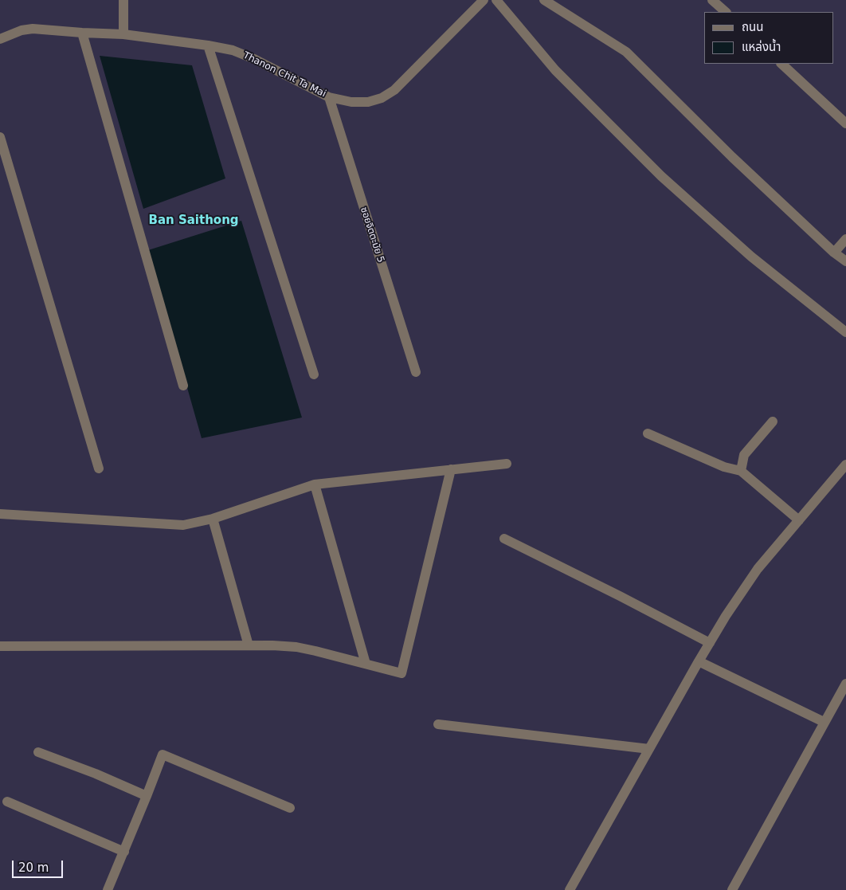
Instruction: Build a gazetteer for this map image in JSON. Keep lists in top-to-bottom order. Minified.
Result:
{"streets":{"street":["Thanon Chit Ta Mai","ซอยจิตตะมัย 5"]},"crossings":[["Thanon Chit Ta Mai","ซอยจิตตะมัย 5"]],"districts":["Ban Saithong"],"legend":["ถนน","แหล่งน้ำ"],"scale_bar":"20 m"}
